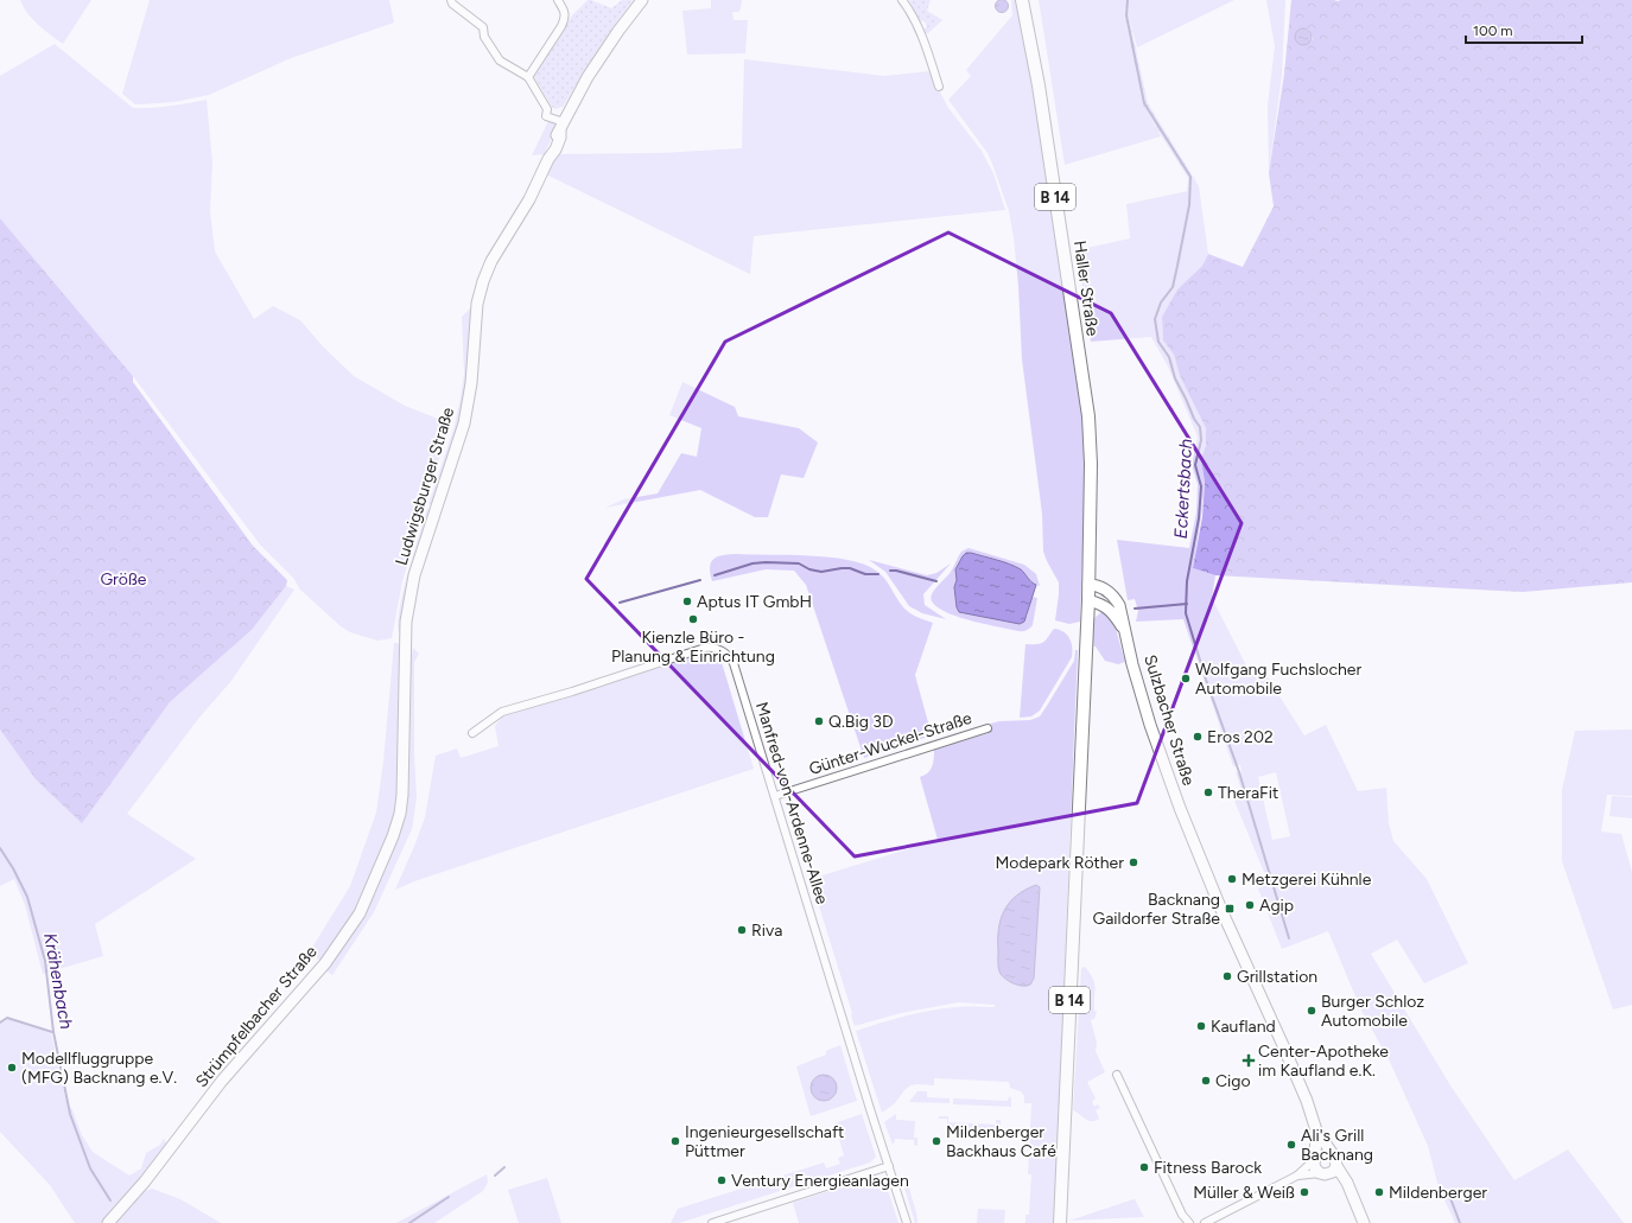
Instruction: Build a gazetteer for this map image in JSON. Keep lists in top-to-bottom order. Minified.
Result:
{"streets":{"main road":["B 14","Haller Straße"],"street":["Ludwigsburger Straße","Sulzbacher Straße","Günter-Wuckel-Straße","Manfred-von-Ardenne-Allee","Strümpfelbacher Straße"]},"crossings":[["B 14","Haller Straße"],["B 14","Sulzbacher Straße"],["Haller Straße","Sulzbacher Straße"],["Ludwigsburger Straße","Strümpfelbacher Straße"],["Günter-Wuckel-Straße","Manfred-von-Ardenne-Allee"]],"water":["Eckertsbach","Krähenbach"],"parks":["Größe"],"places":{"other":["Aptus IT GmbH","Kienzle Büro - Planung & Einrichtung","Wolfgang Fuchslocher Automobile","Q.Big 3D","Eros 202","TheraFit","Modepark Röther","Metzgerei Kühnle","Agip","Riva","Grillstation","Burger Schloz Automobile","Kaufland","Modellfluggruppe (MFG) Backnang e.V.","Cigo","Ingenieurgesellschaft Püttmer","Mildenberger Backhaus Café","Ali's Grill Backnang","Fitness Barock","Ventury Energieanlagen","Müller & Weiß","Mildenberger"],"transit":["Backnang Gaildorfer Straße"],"health":["Center-Apotheke im Kaufland e.K."]},"scale_bar":"100 m"}
